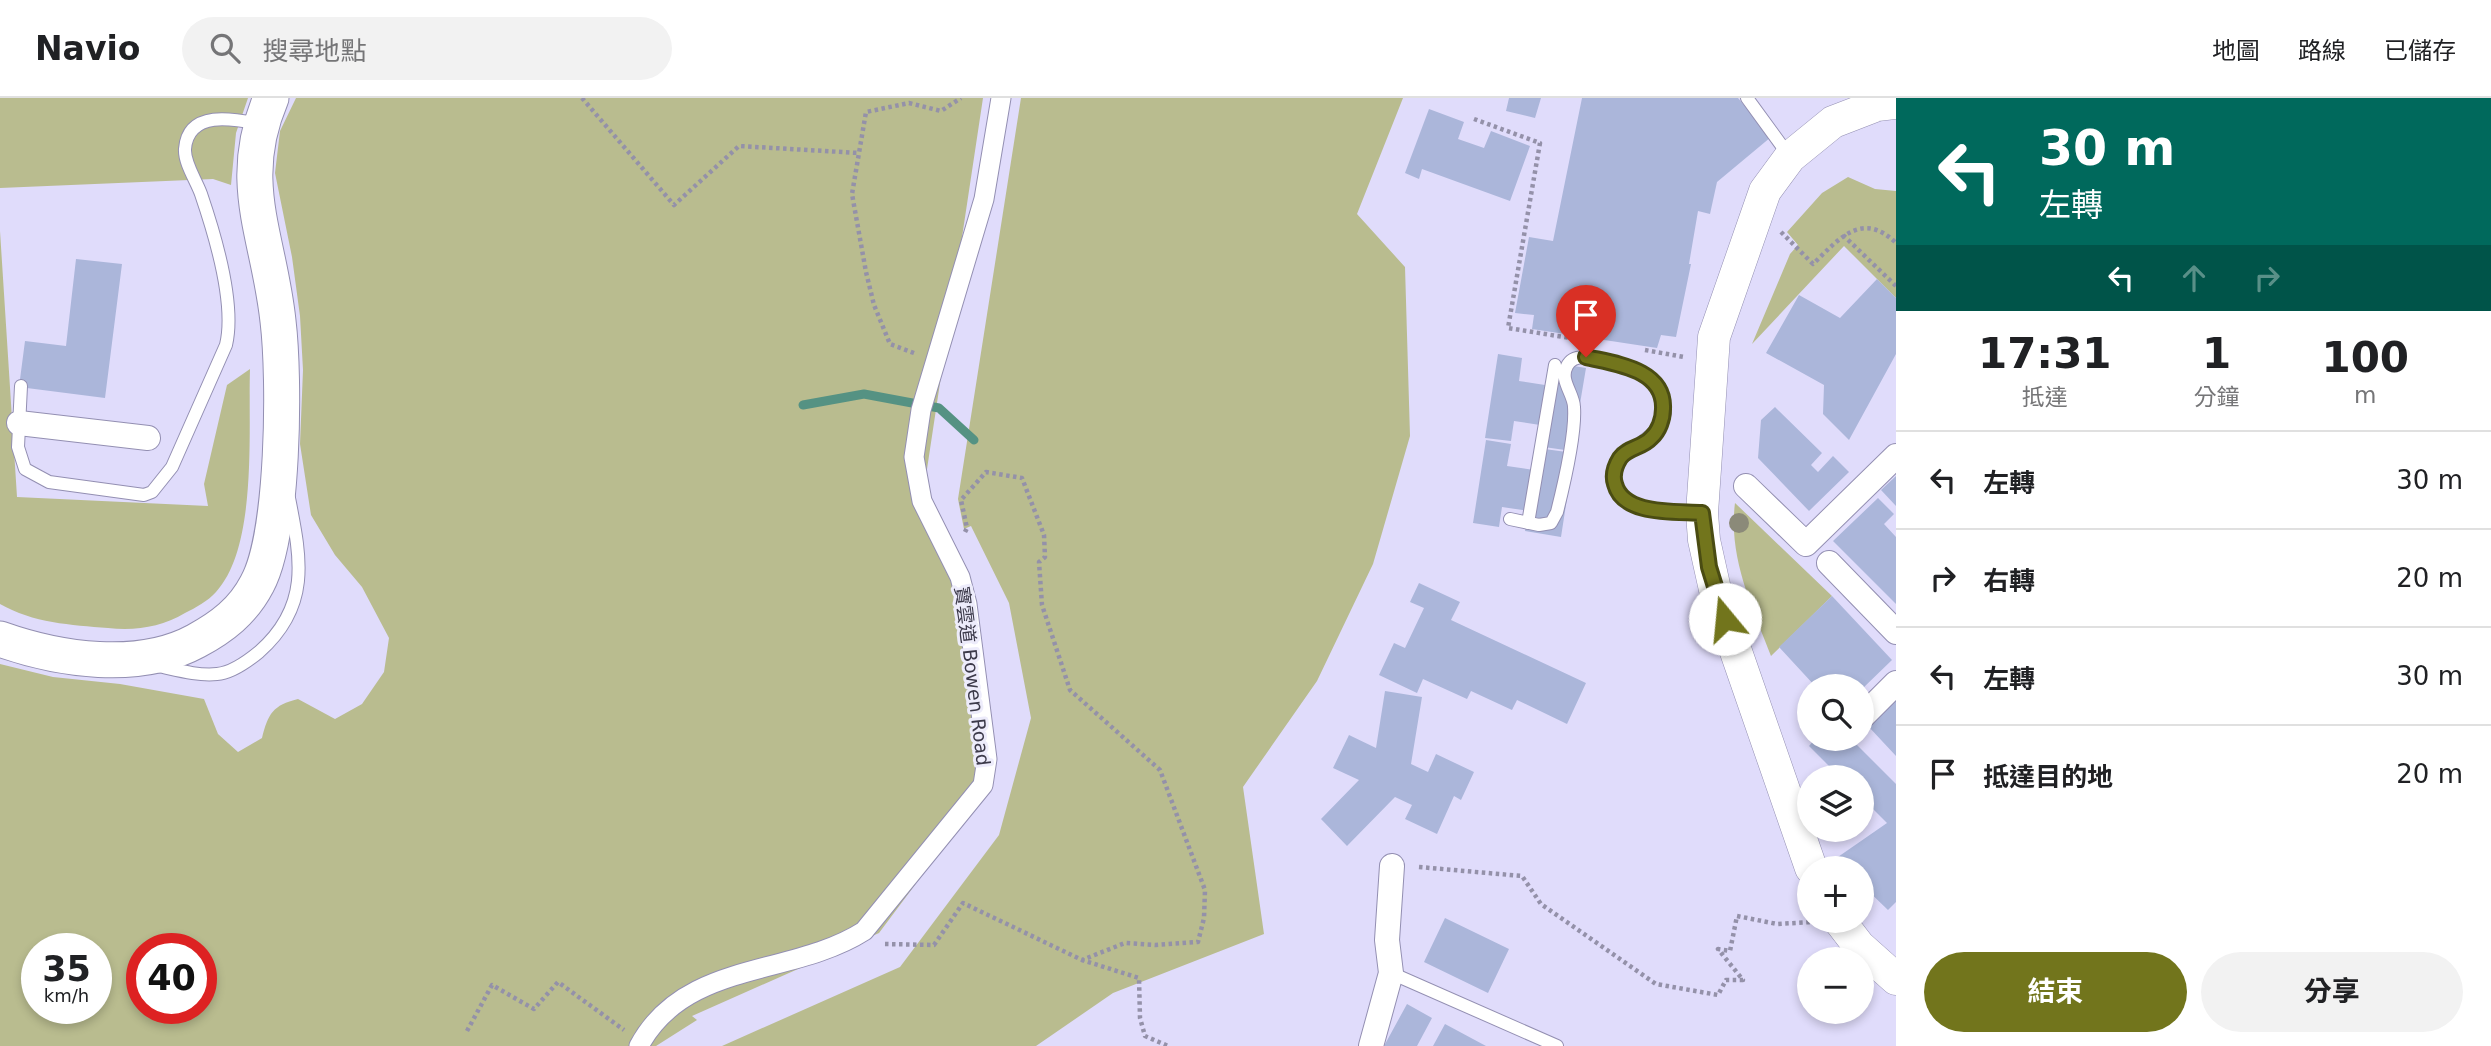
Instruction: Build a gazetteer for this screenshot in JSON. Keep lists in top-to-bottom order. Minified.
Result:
{"streets":{"street":["寶雲道 Bowen Road"]},"page":{"header":"Navio","search":"搜尋地點","nav":["地圖","路線","已儲存"],"turn":["30 m","左轉"],"eta":["17:31","抵達","1","分鐘","100","m"],"list":[{"name":"左轉","value":"30 m"},{"name":"右轉","value":"20 m"},{"name":"左轉","value":"30 m"},{"name":"抵達目的地","value":"20 m"}],"map_buttons":["+","−"],"speed":"35 km/h","limit":"40","buttons":["結束","分享"]}}
